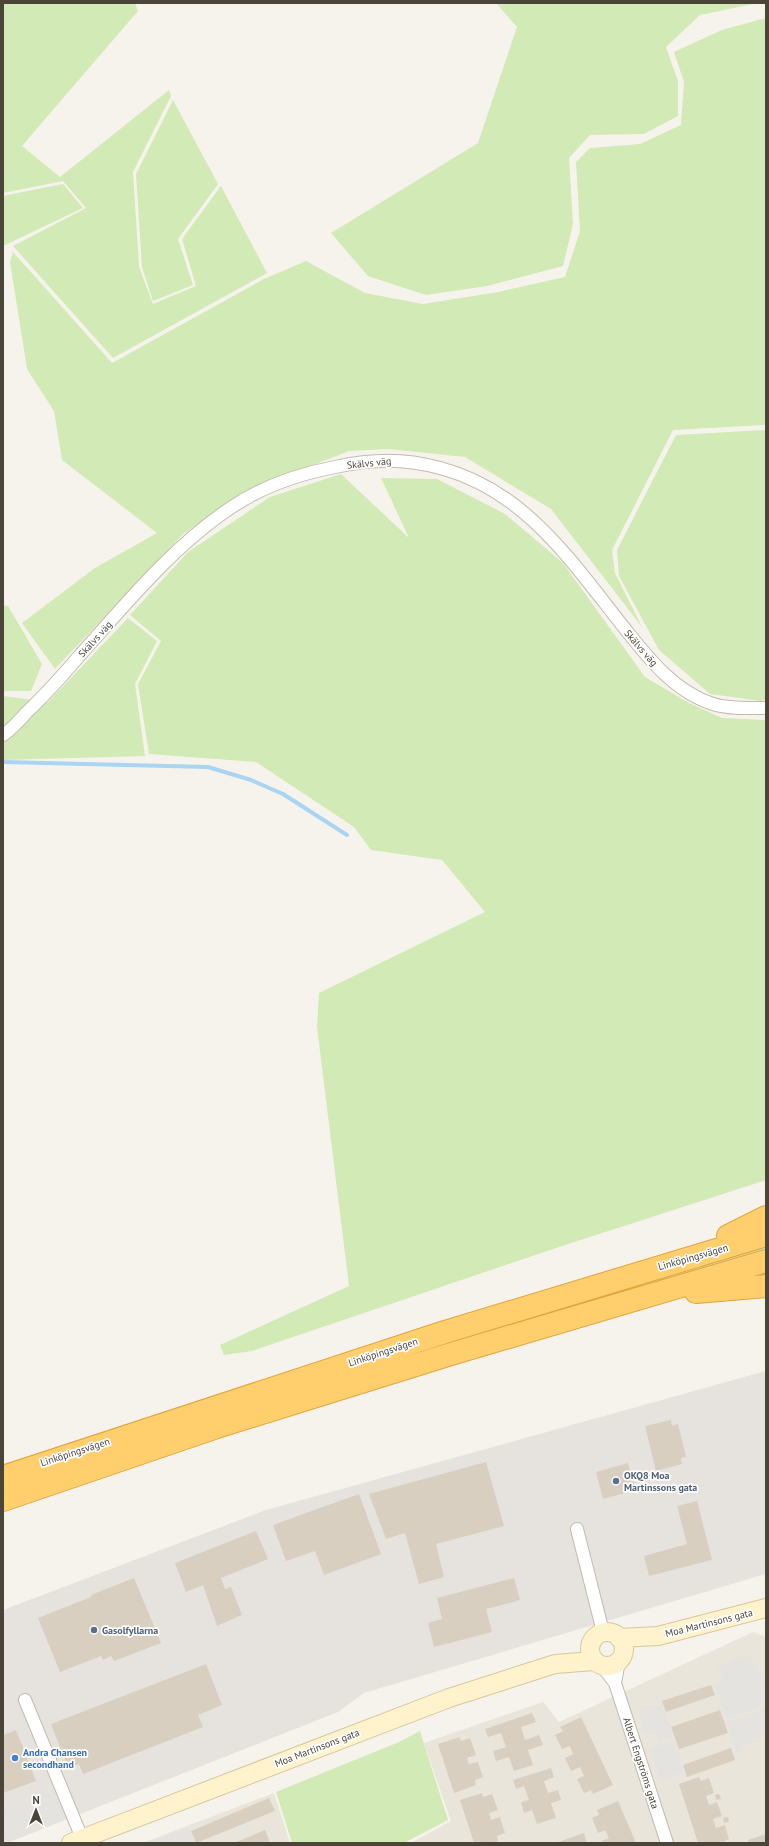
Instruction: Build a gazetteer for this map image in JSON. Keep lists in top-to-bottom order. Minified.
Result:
{"streets":{"highway":["Linköpingsvägen"],"street":["Skälvs väg","Moa Martinsons gata","Albert Engströms gata"]},"crossings":[["Moa Martinsons gata","Albert Engströms gata"]],"places":["OKQ8 Moa Martinssons gata","Gasolfyllarna","Andra Chansen secondhand"],"north":"top"}
